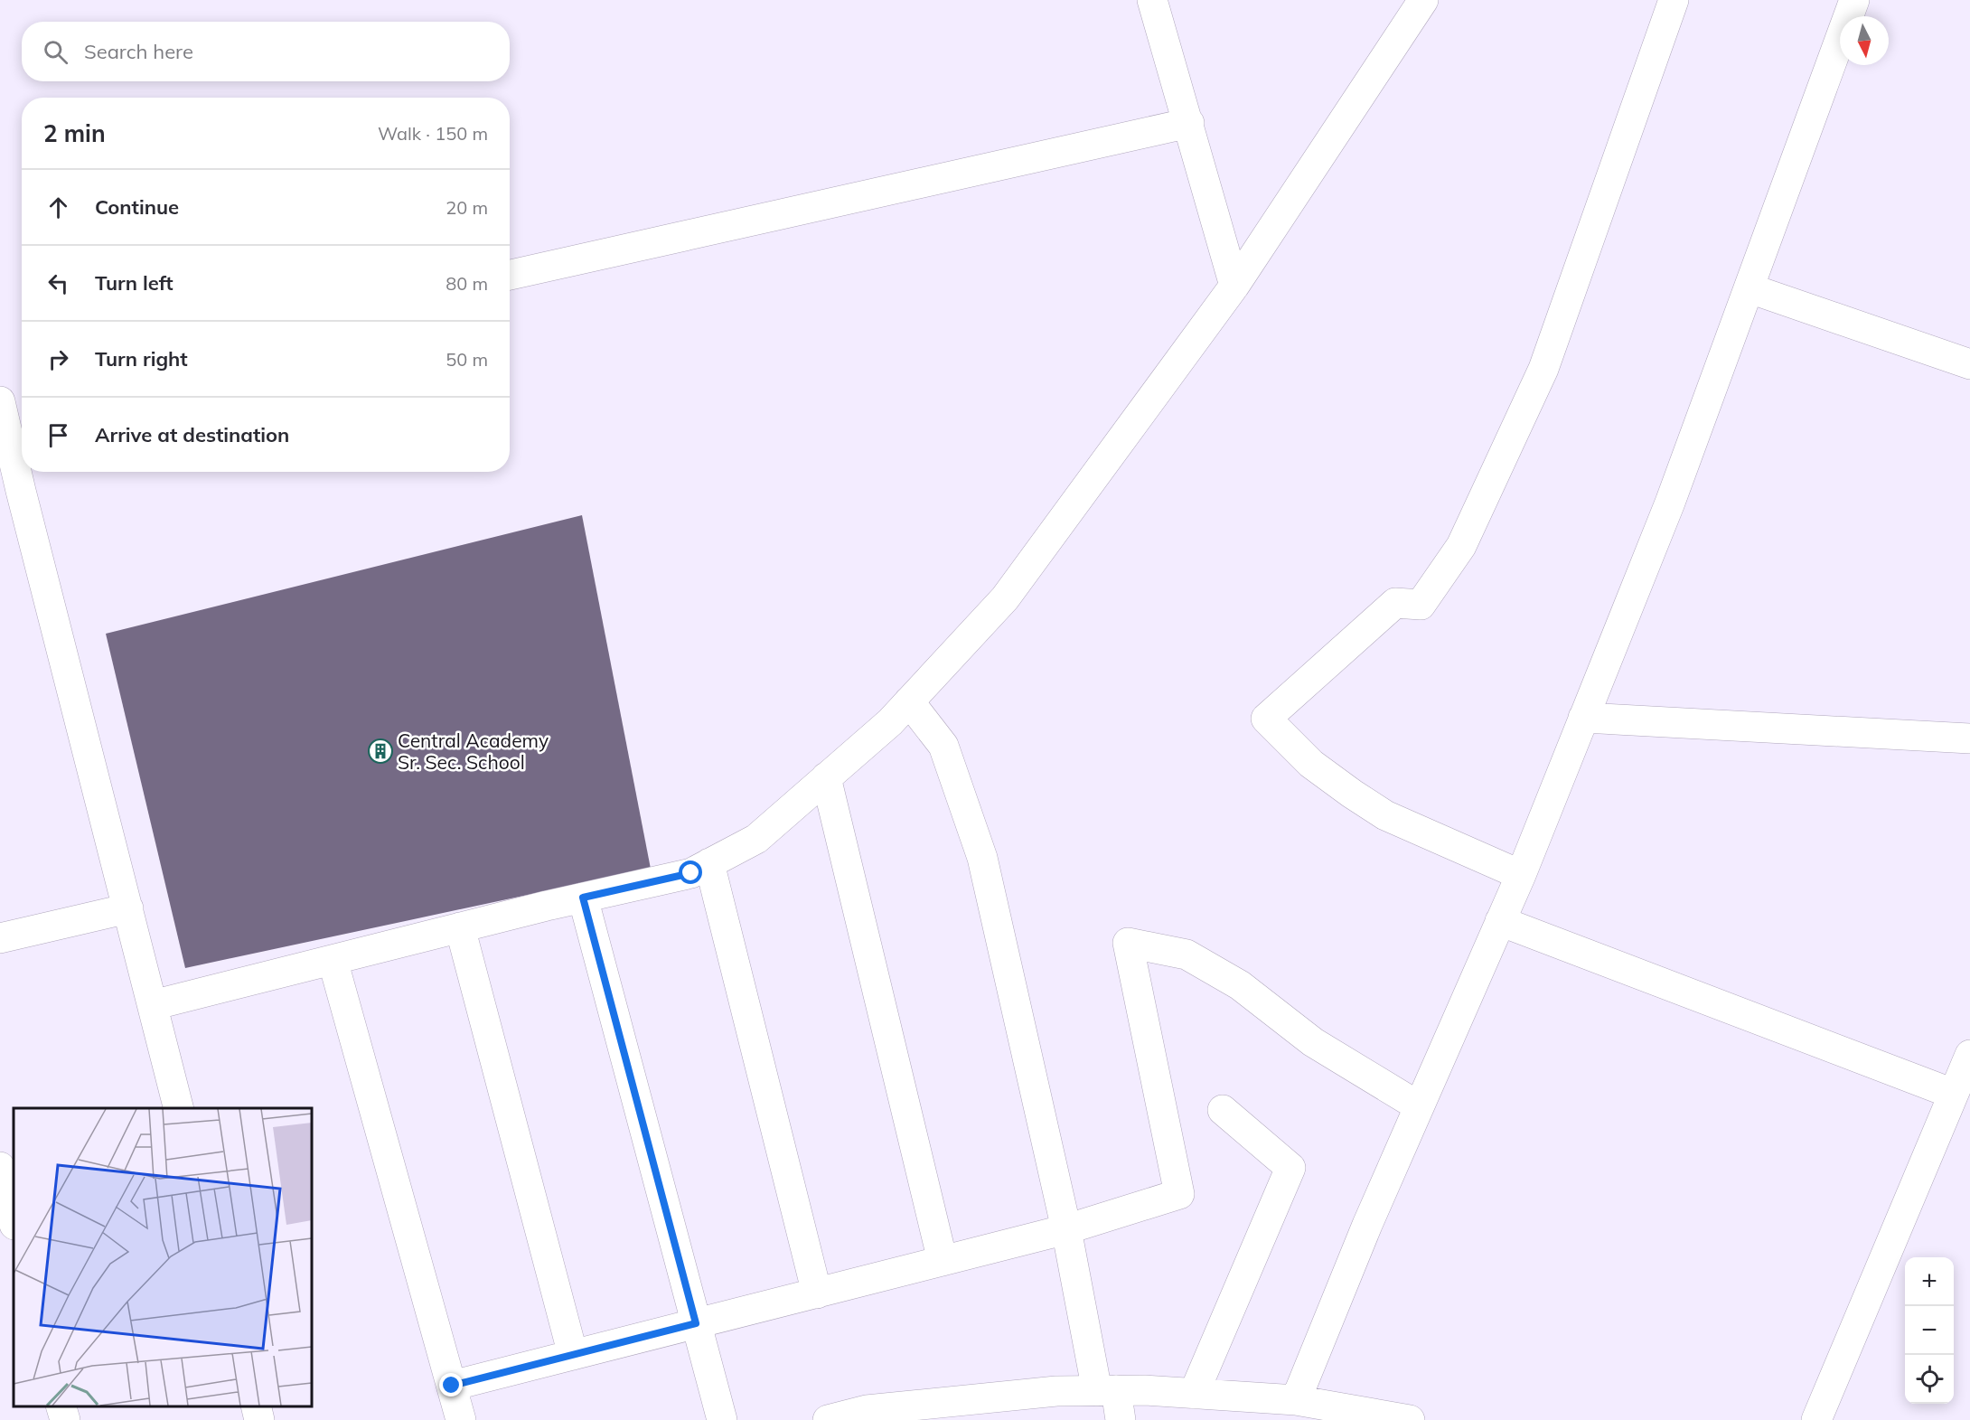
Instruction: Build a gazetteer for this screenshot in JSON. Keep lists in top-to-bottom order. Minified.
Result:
{"places":{"building":["Central Academy Sr. Sec. School"]},"north":"bottom","page":{"search":"Search here","heading":["2 min","Walk · 150 m"],"list":[["Continue","20 m"],["Turn left","80 m"],["Turn right","50 m"],"Arrive at destination"],"map_buttons":["+","−"]}}
